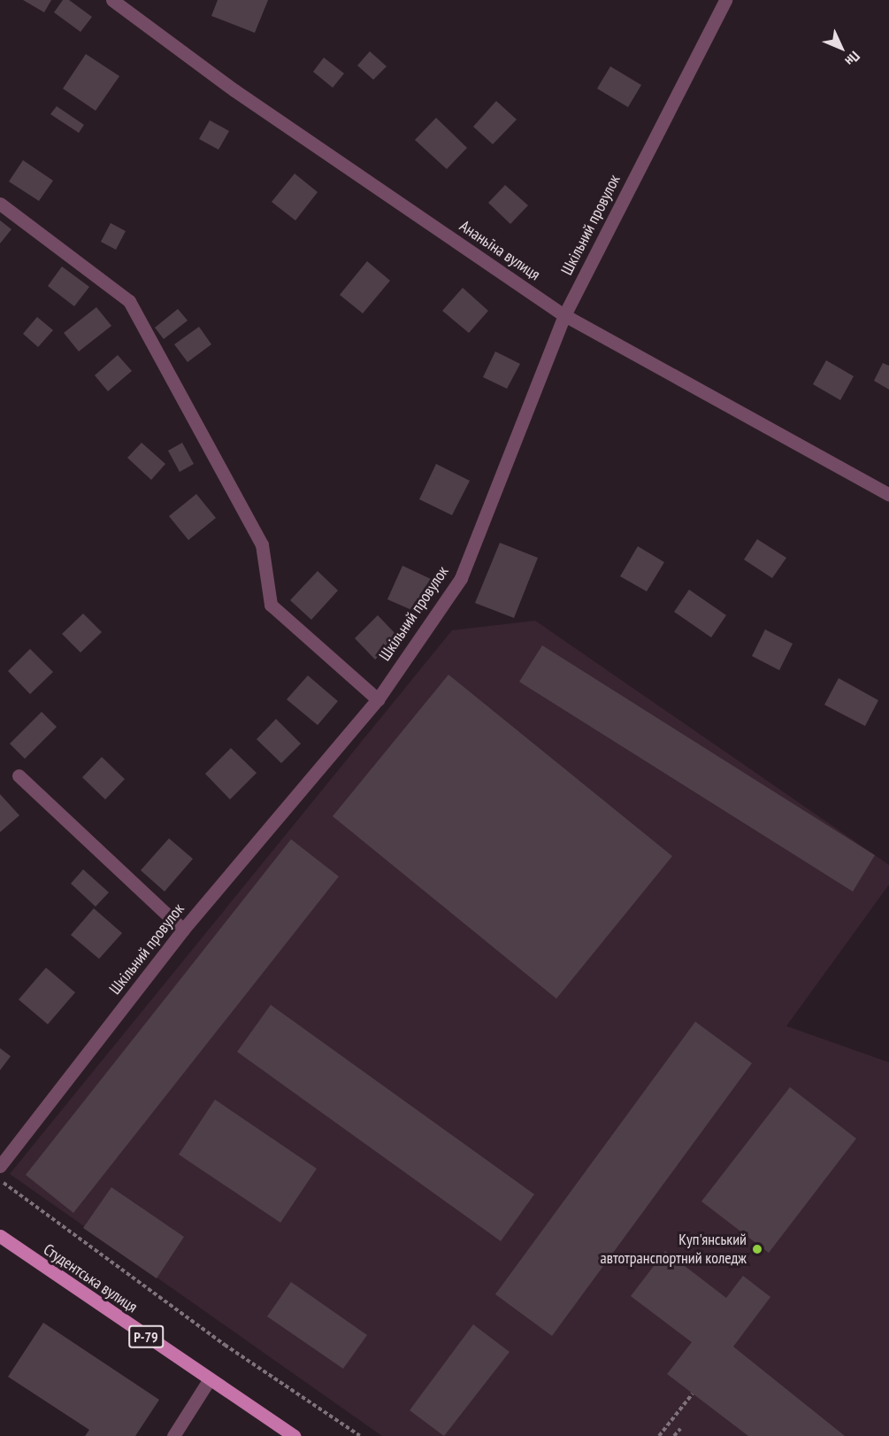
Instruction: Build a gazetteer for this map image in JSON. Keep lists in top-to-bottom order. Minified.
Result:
{"streets":{"main road":["Студентська вулиця","Р-79"],"street":["Шкільний провулок","Ананьїна вулиця"]},"crossings":[["Шкільний провулок","Ананьїна вулиця"]],"places":["Куп'янський автотранспортний коледж"],"north":"bottom right"}
